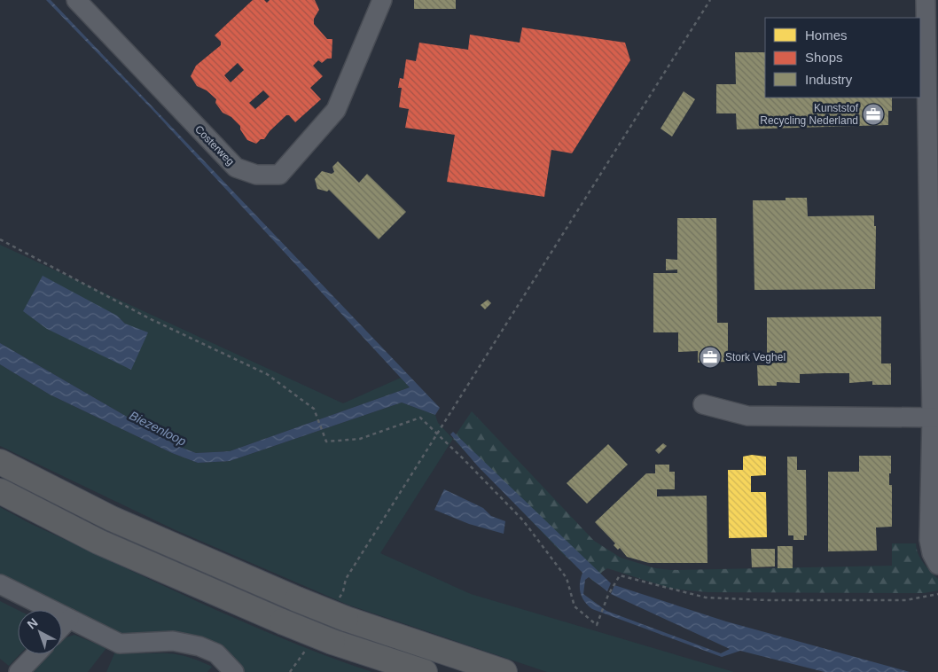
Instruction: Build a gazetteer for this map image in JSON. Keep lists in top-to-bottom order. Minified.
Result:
{"streets":{"street":["Costerweg"]},"water":["Biezenloop"],"places":{"office":["Kunststof Recycling Nederland","Stork Veghel"]},"legend":["Homes","Shops","Industry"],"north":"top left"}
